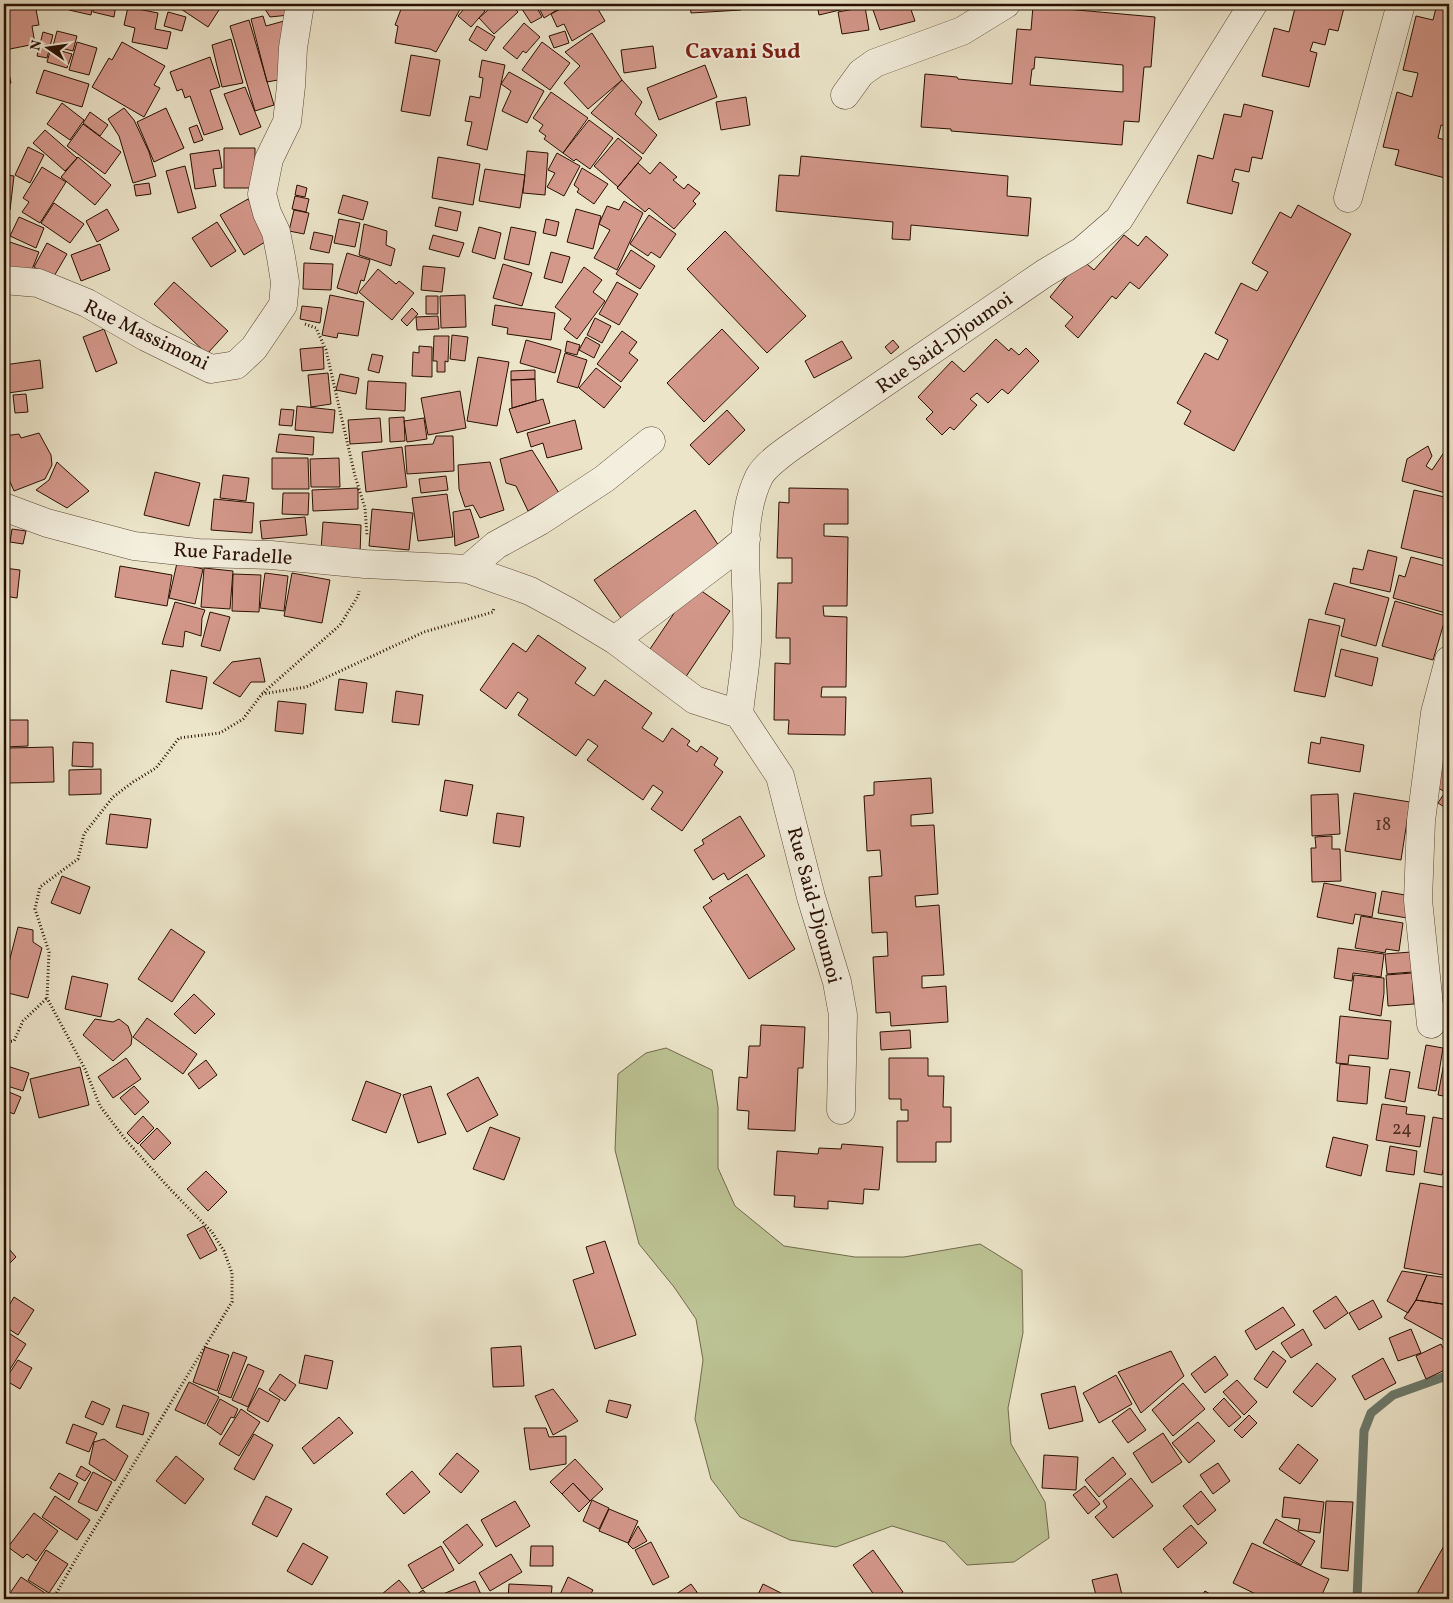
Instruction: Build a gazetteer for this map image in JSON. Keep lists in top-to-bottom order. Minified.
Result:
{"streets":{"street":["Rue Massimoni","Rue Said-Djoumoi","Rue Faradelle"]},"districts":["Cavani Sud"],"house_numbers":["18","24"],"north":"left"}
